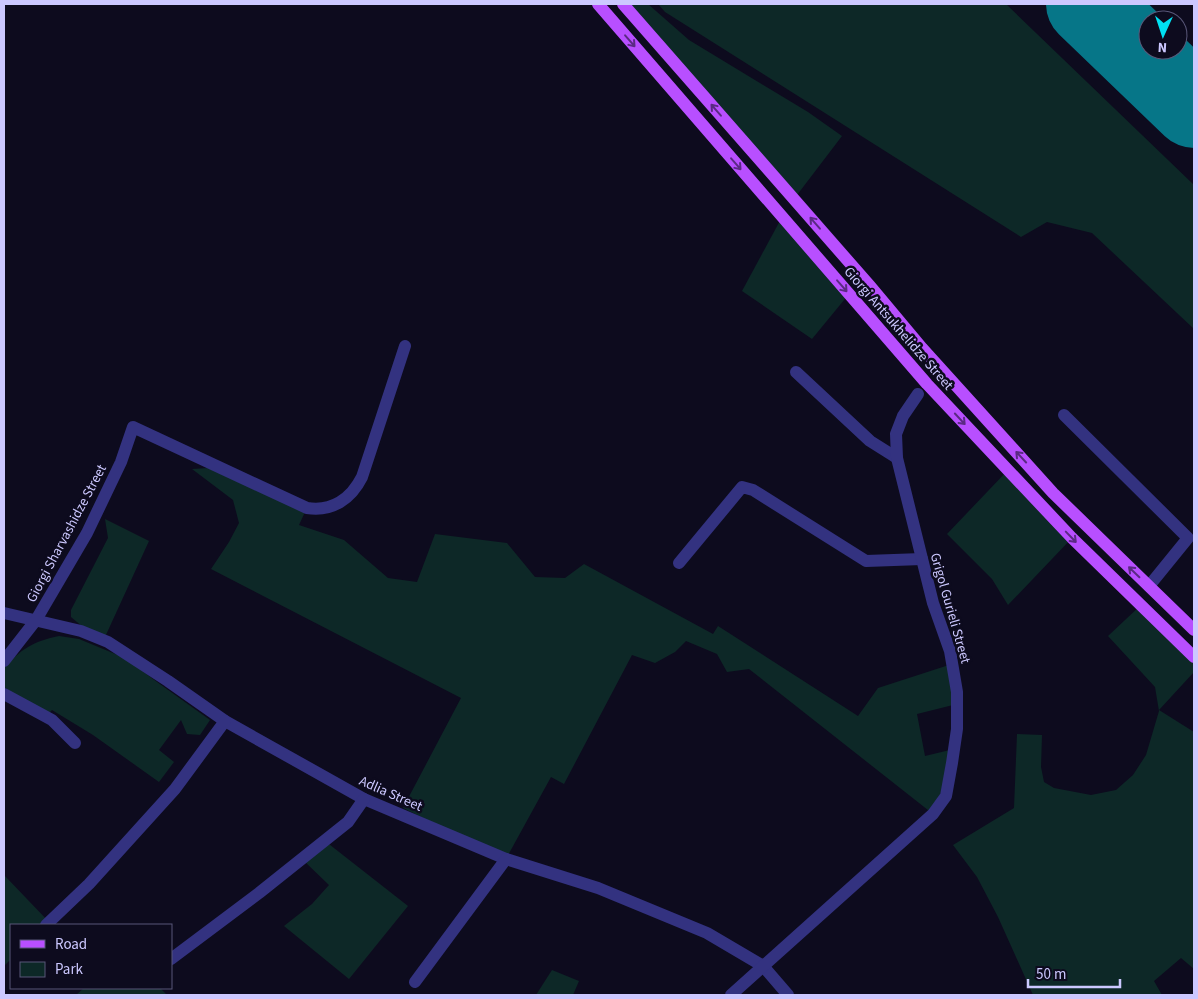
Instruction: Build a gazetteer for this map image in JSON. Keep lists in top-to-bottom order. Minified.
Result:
{"streets":{"main road":["Giorgi Antsukhelidze Street"],"street":["Giorgi Sharvashidze Street","Grigol Gurieli Street","Adlia Street"]},"crossings":[["Giorgi Sharvashidze Street","Adlia Street"],["Grigol Gurieli Street","Adlia Street"]],"legend":["Road","Park"],"scale_bar":"50 m","north":"bottom"}
